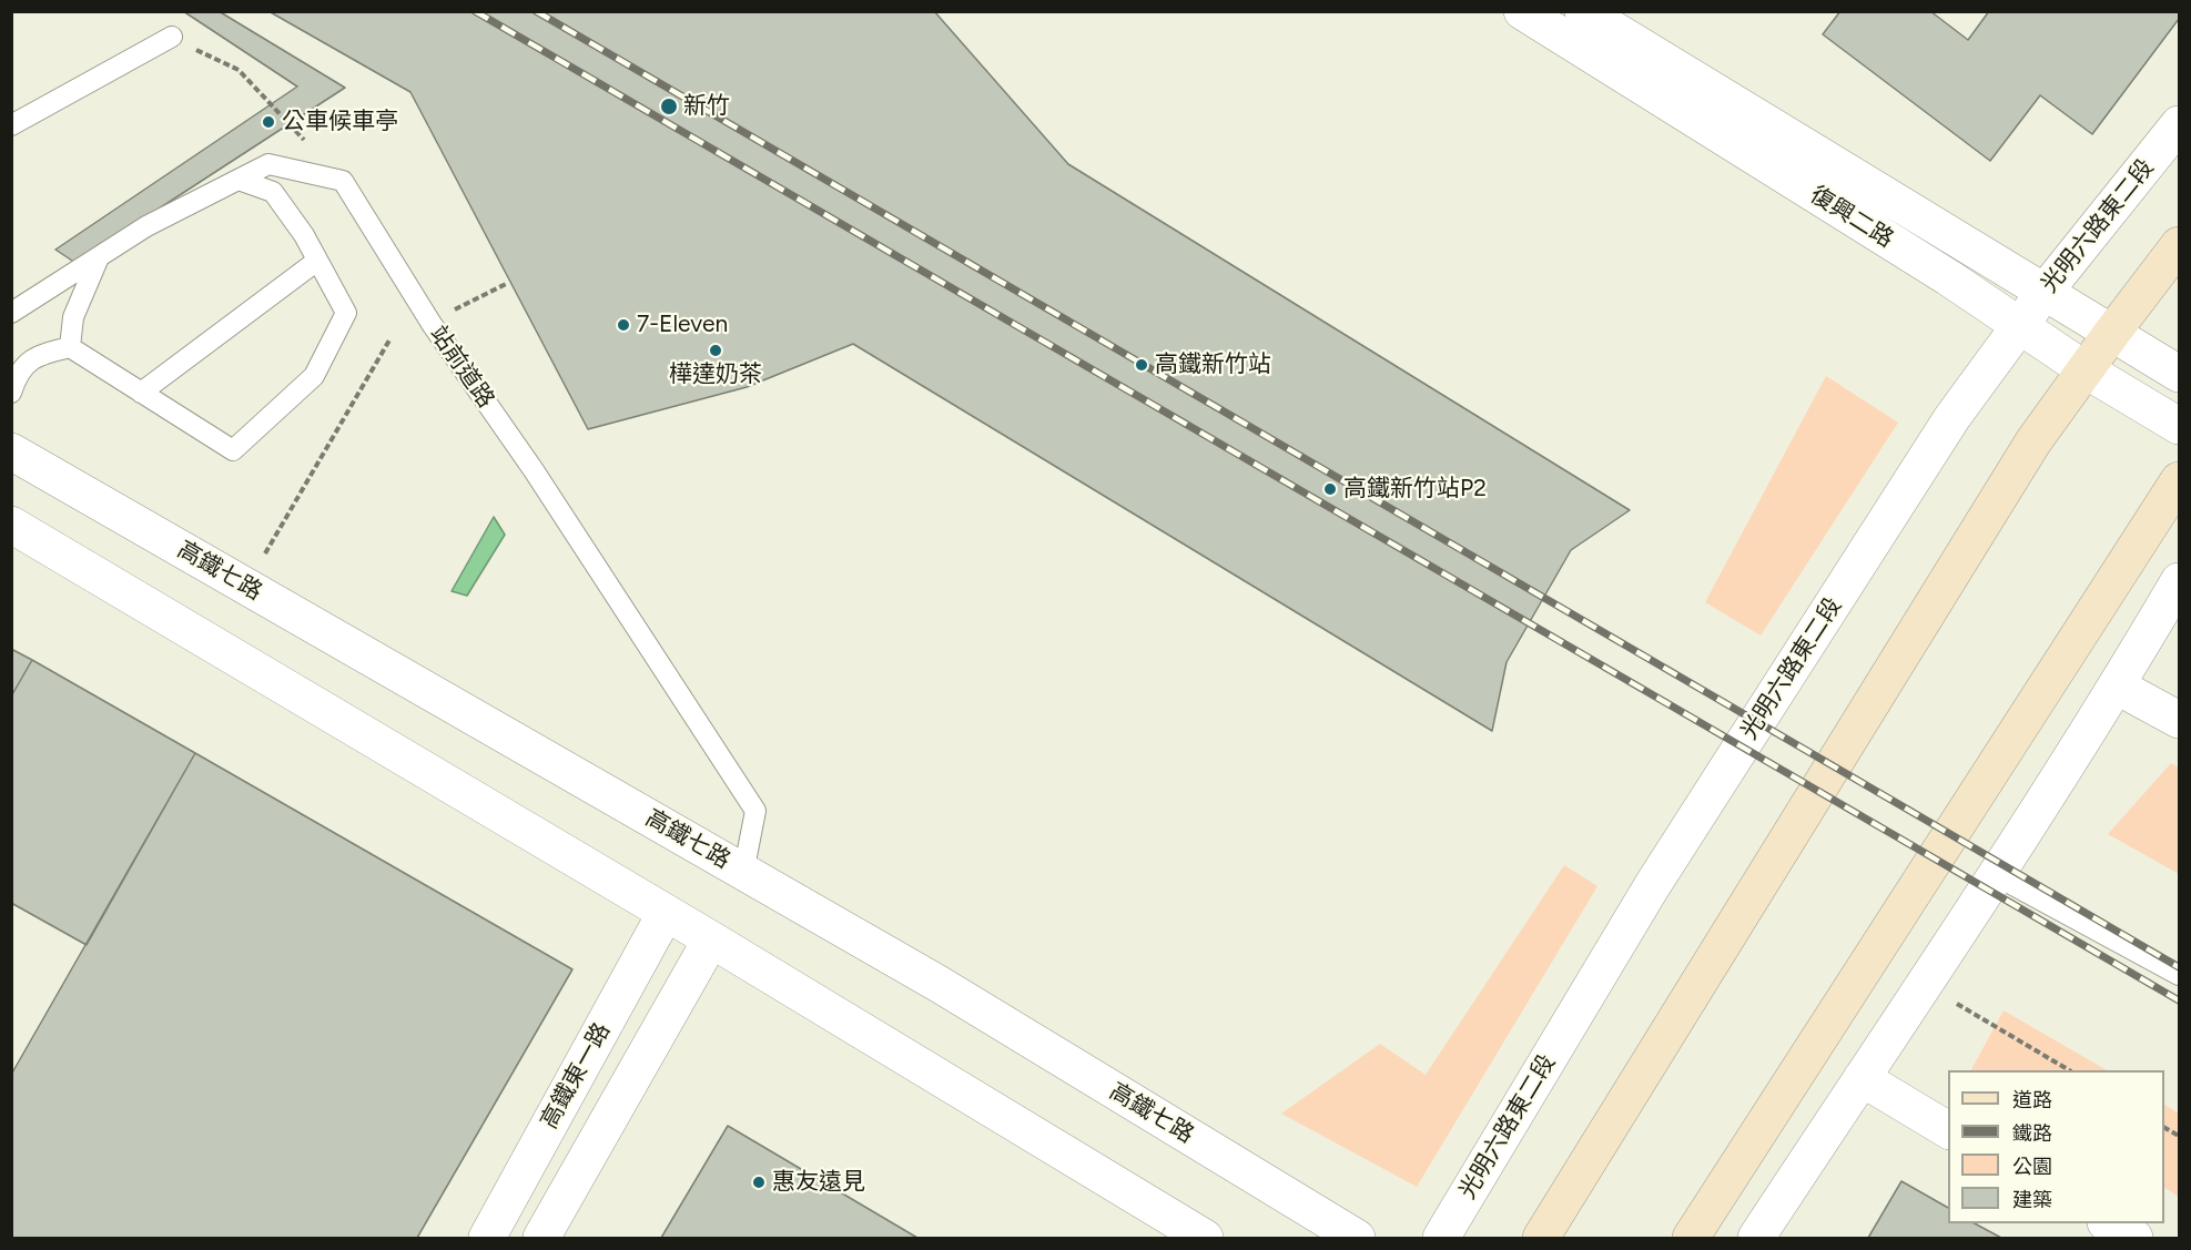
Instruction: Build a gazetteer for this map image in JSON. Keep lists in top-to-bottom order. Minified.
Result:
{"streets":{"street":["復興二路","光明六路東二段","高鐵七路","高鐵東一路"],"lane":["站前道路"]},"crossings":[["復興二路","光明六路東二段"],["站前道路","高鐵七路"]],"places":["新竹","公車候車亭","7-Eleven","樺達奶茶","高鐵新竹站","高鐵新竹站P2","惠友遠見"],"legend":["道路","鐵路","公園","建築"]}
